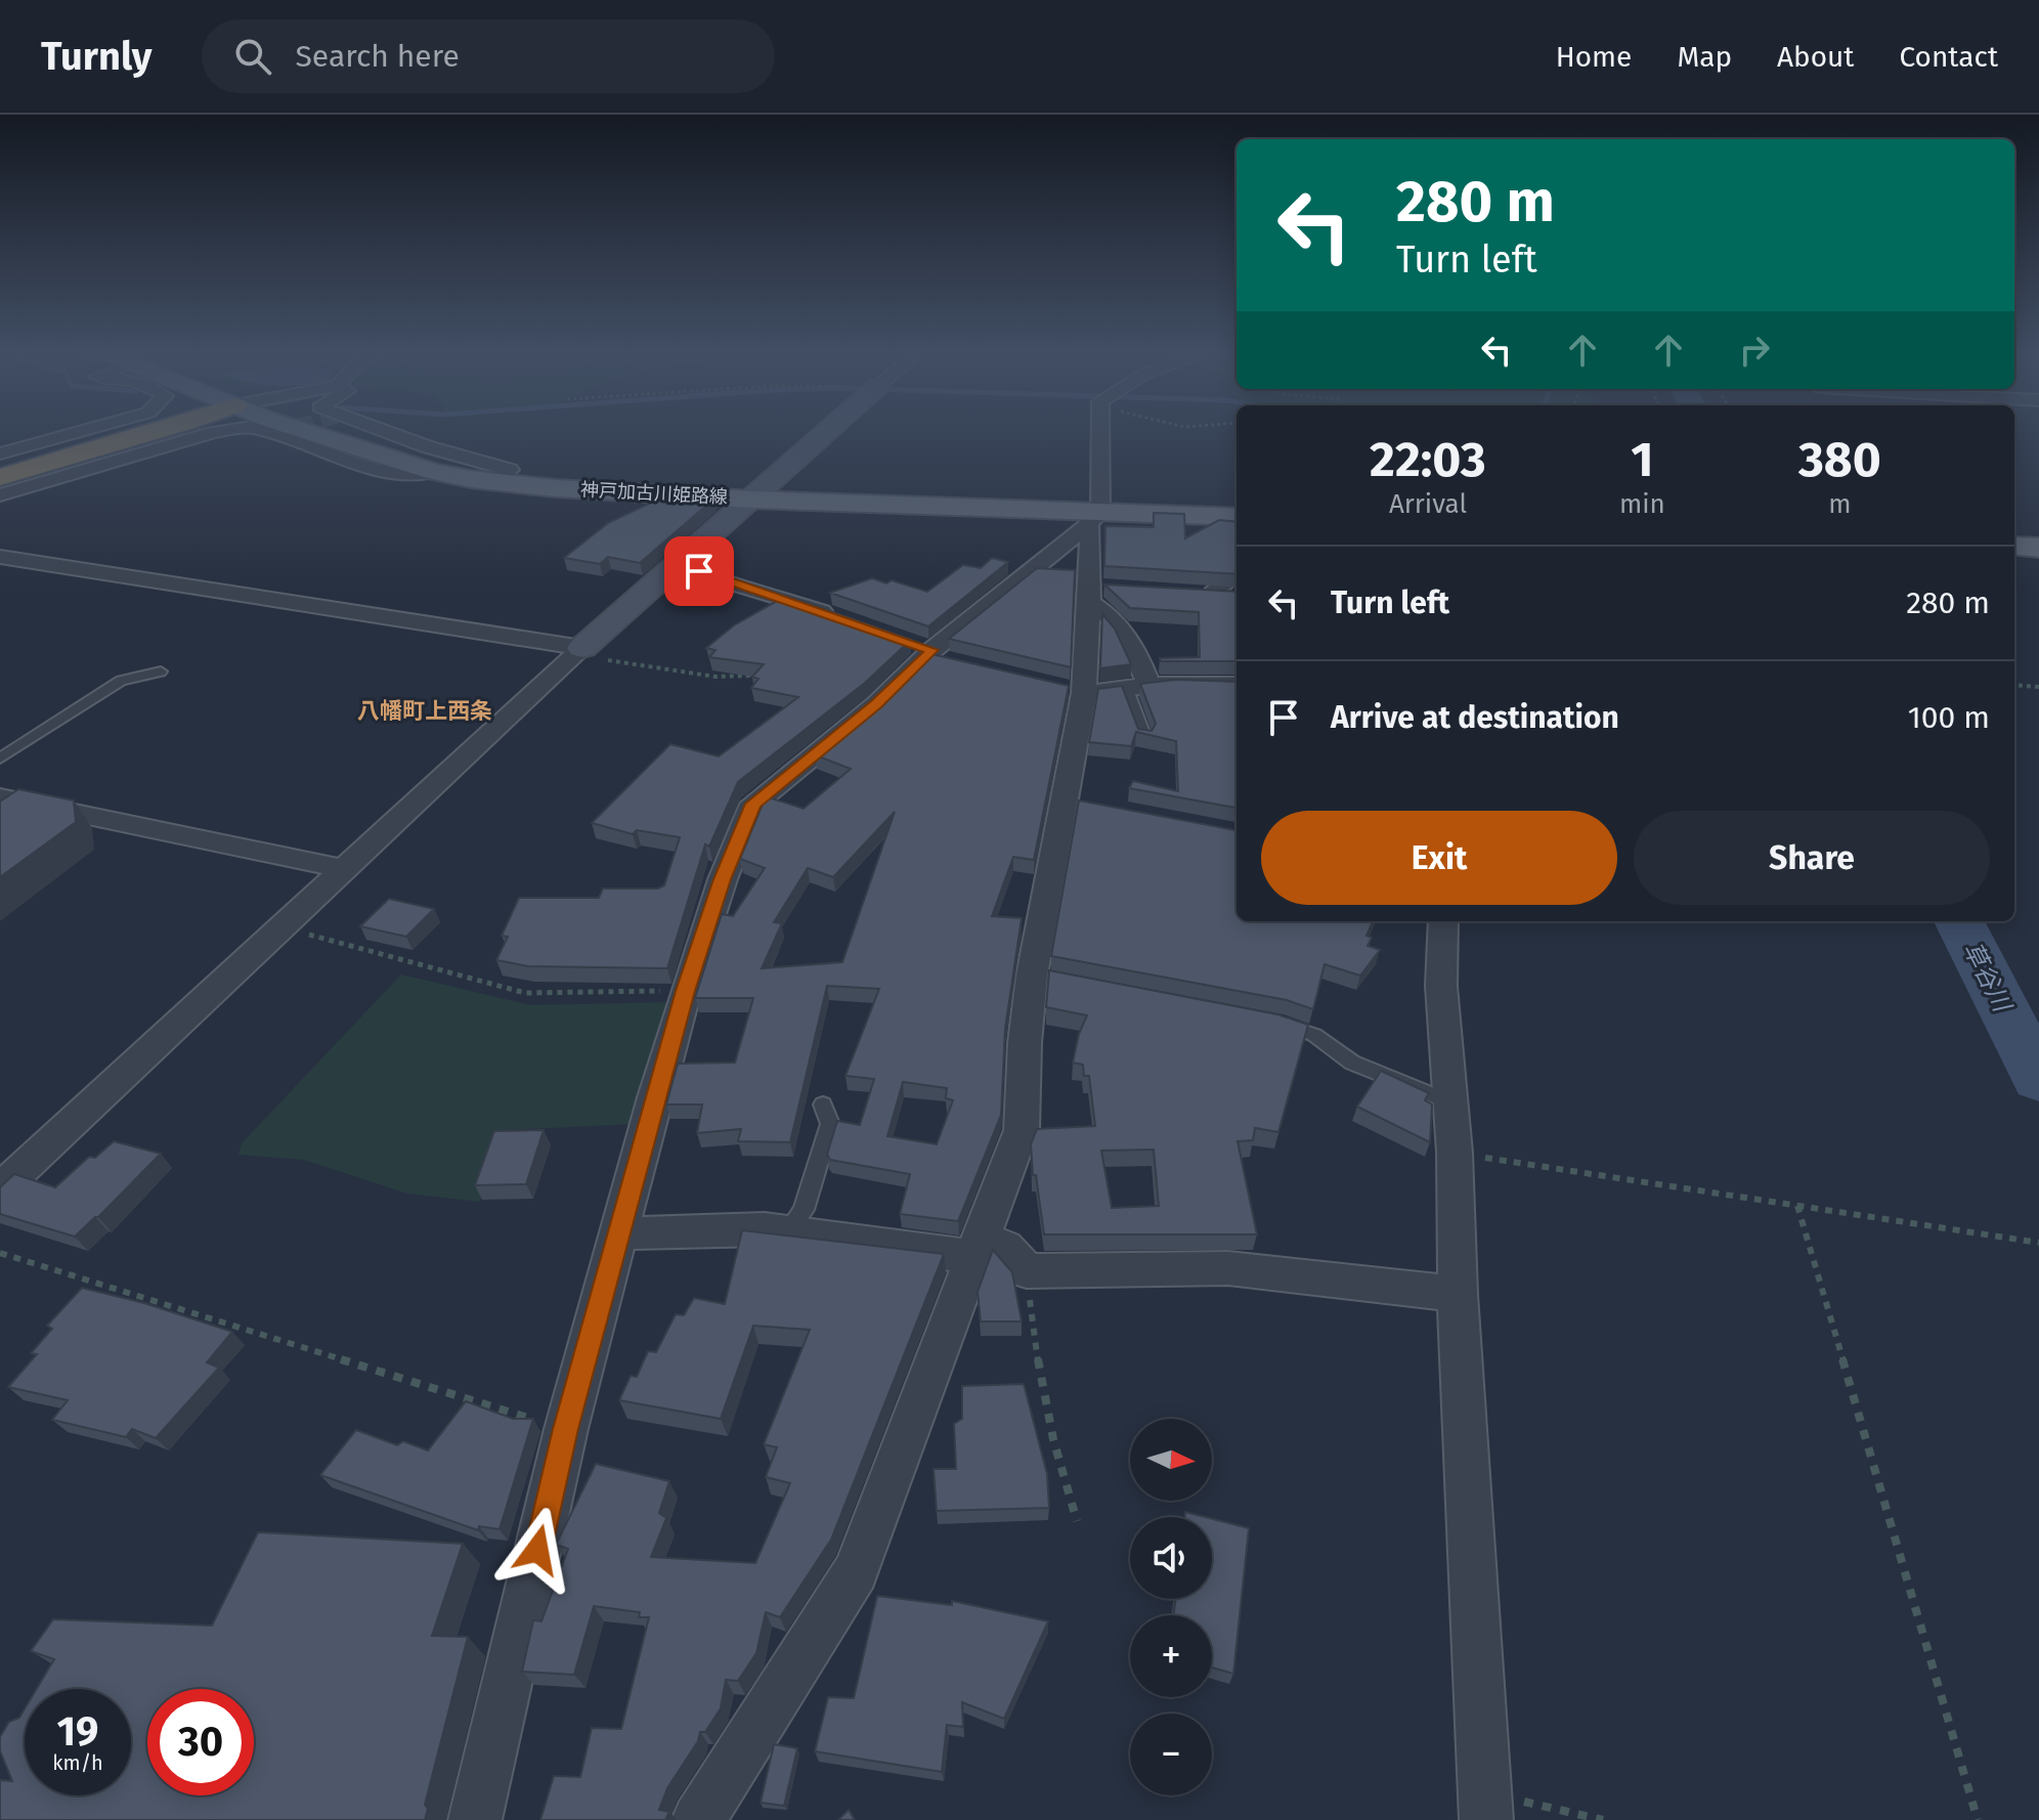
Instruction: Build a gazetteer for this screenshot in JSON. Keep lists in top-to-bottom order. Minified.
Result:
{"streets":{"main road":["神戸加古川姫路線"]},"districts":["八幡町上西条"],"water":["草谷川"],"north":"right","page":{"header":"Turnly","search":"Search here","nav":["Home","Map","About","Contact"],"turn":["280 m","Turn left"],"eta":["22:03","Arrival","1","min","380","m"],"list":[{"name":"Turn left","value":"280 m"},{"name":"Arrive at destination","value":"100 m"}],"buttons":["Exit","Share"],"map_buttons":["+","−"],"speed":"19 km/h","limit":"30"}}
